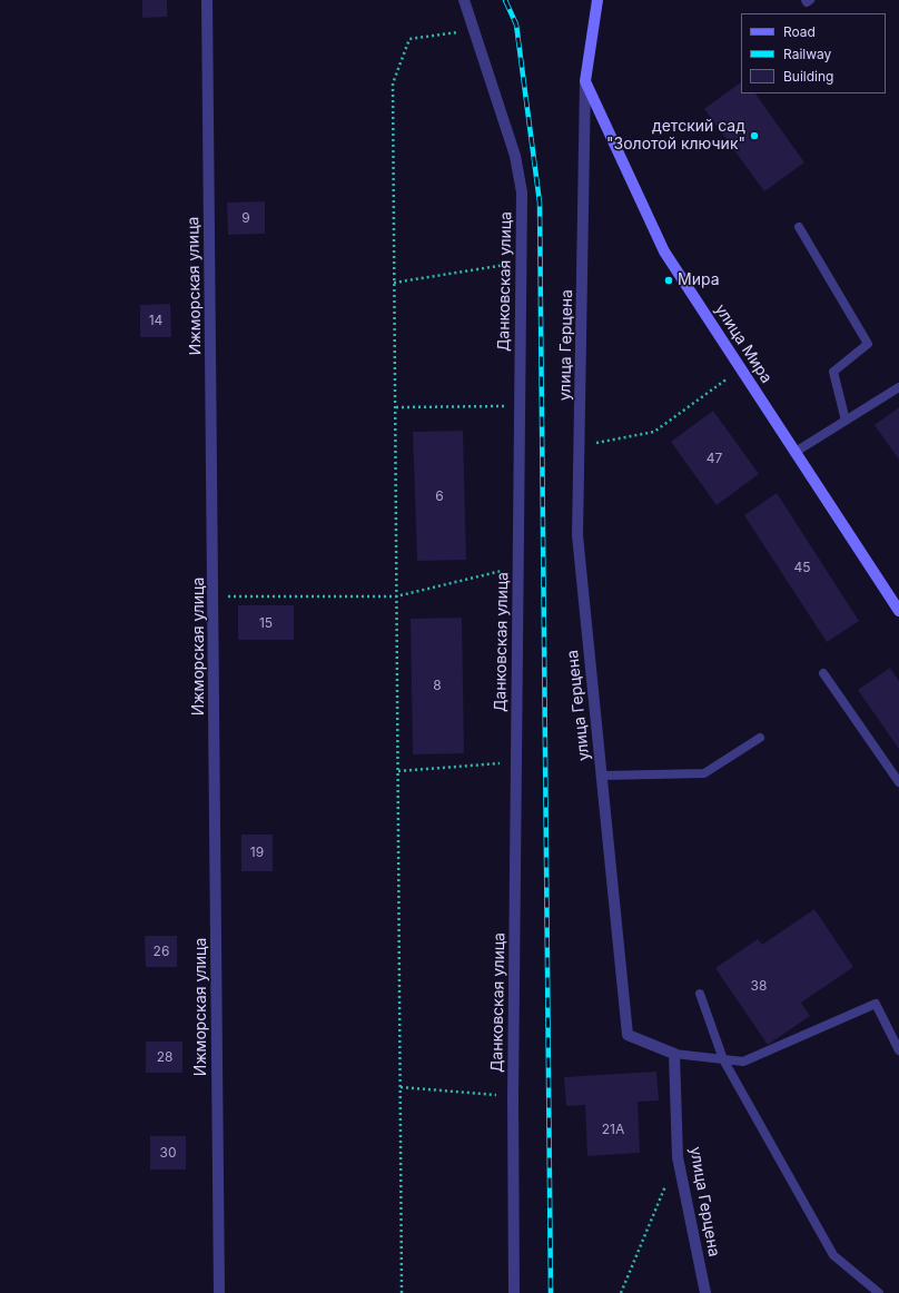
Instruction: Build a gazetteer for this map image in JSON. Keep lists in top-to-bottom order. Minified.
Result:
{"streets":{"main road":["улица Мира"],"street":["Данковская улица","Ижморская улица","улица Герцена"]},"crossings":[["улица Мира","улица Герцена"]],"places":["детский сад \"Золотой ключик\"","Мира"],"house_numbers":["9","14","47","6","45","15","8","19","26","38","28","21А","30"],"legend":["Road","Railway","Building"]}
